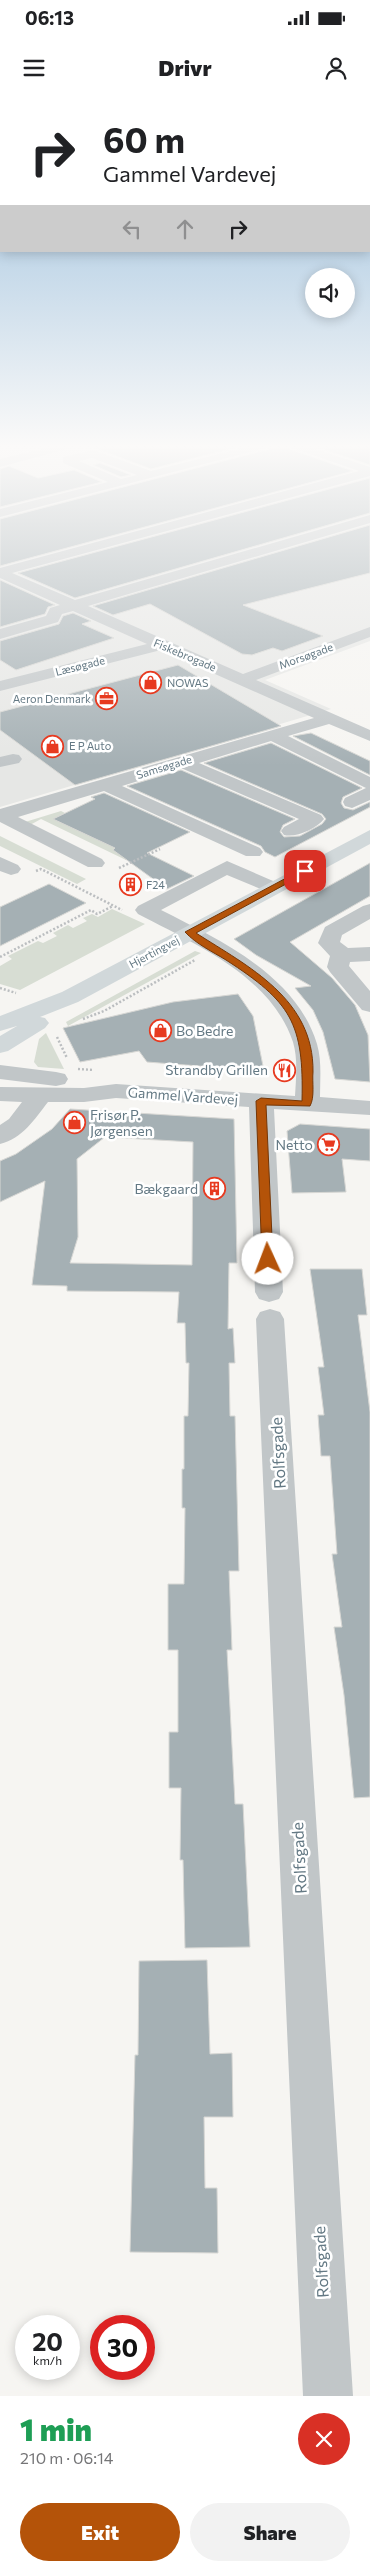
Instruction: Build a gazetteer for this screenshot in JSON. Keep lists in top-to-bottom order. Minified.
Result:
{"streets":{"main road":["Hjertingvej"],"street":["Fiskebrogade","Morsøgade","Læsøgade","Samsøgade","Gammel Vardevej","Rolfsgade"]},"crossings":[["Fiskebrogade","Morsøgade"],["Fiskebrogade","Læsøgade"],["Fiskebrogade","Samsøgade"],["Gammel Vardevej","Rolfsgade"]],"places":{"shop":["NOWAS","E P Auto","Bo Bedre","Frisør P. Jørgensen"],"office":["Aeron Denmark"],"building":["F24","Bækgaard"],"restaurant":["Strandby Grillen"],"supermarket":["Netto"]},"page":{"status":"06:13","header":"Drivr","turn":["60 m","Gammel Vardevej"],"speed":"20 km/h","limit":"30","heading":["1 min","210 m · 06:14"],"buttons":["Exit","Share"]}}
